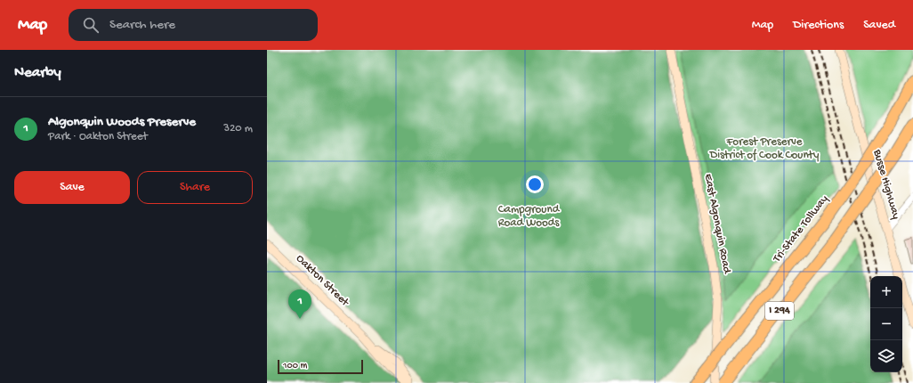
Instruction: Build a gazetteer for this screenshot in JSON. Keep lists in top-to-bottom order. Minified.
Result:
{"streets":{"highway":["Tri-State Tollway","I 294"],"main road":["Busse Highway","East Algonquin Road","Oakton Street"]},"crossings":[["East Algonquin Road","I 294"]],"parks":["Forest Preserve District of Cook County","Campground Road Woods"],"scale_bar":"100 m","page":{"header":"Map","search":"Search here","nav":["Map","Directions","Saved"],"heading":"Nearby","list":[{"mark":"1","name":"Algonquin Woods Preserve","note":"Park · Oakton Street","value":"320 m"}],"buttons":["Save","Share"],"map_buttons":["+","−"],"pins":"1","scale":"100 m"}}
